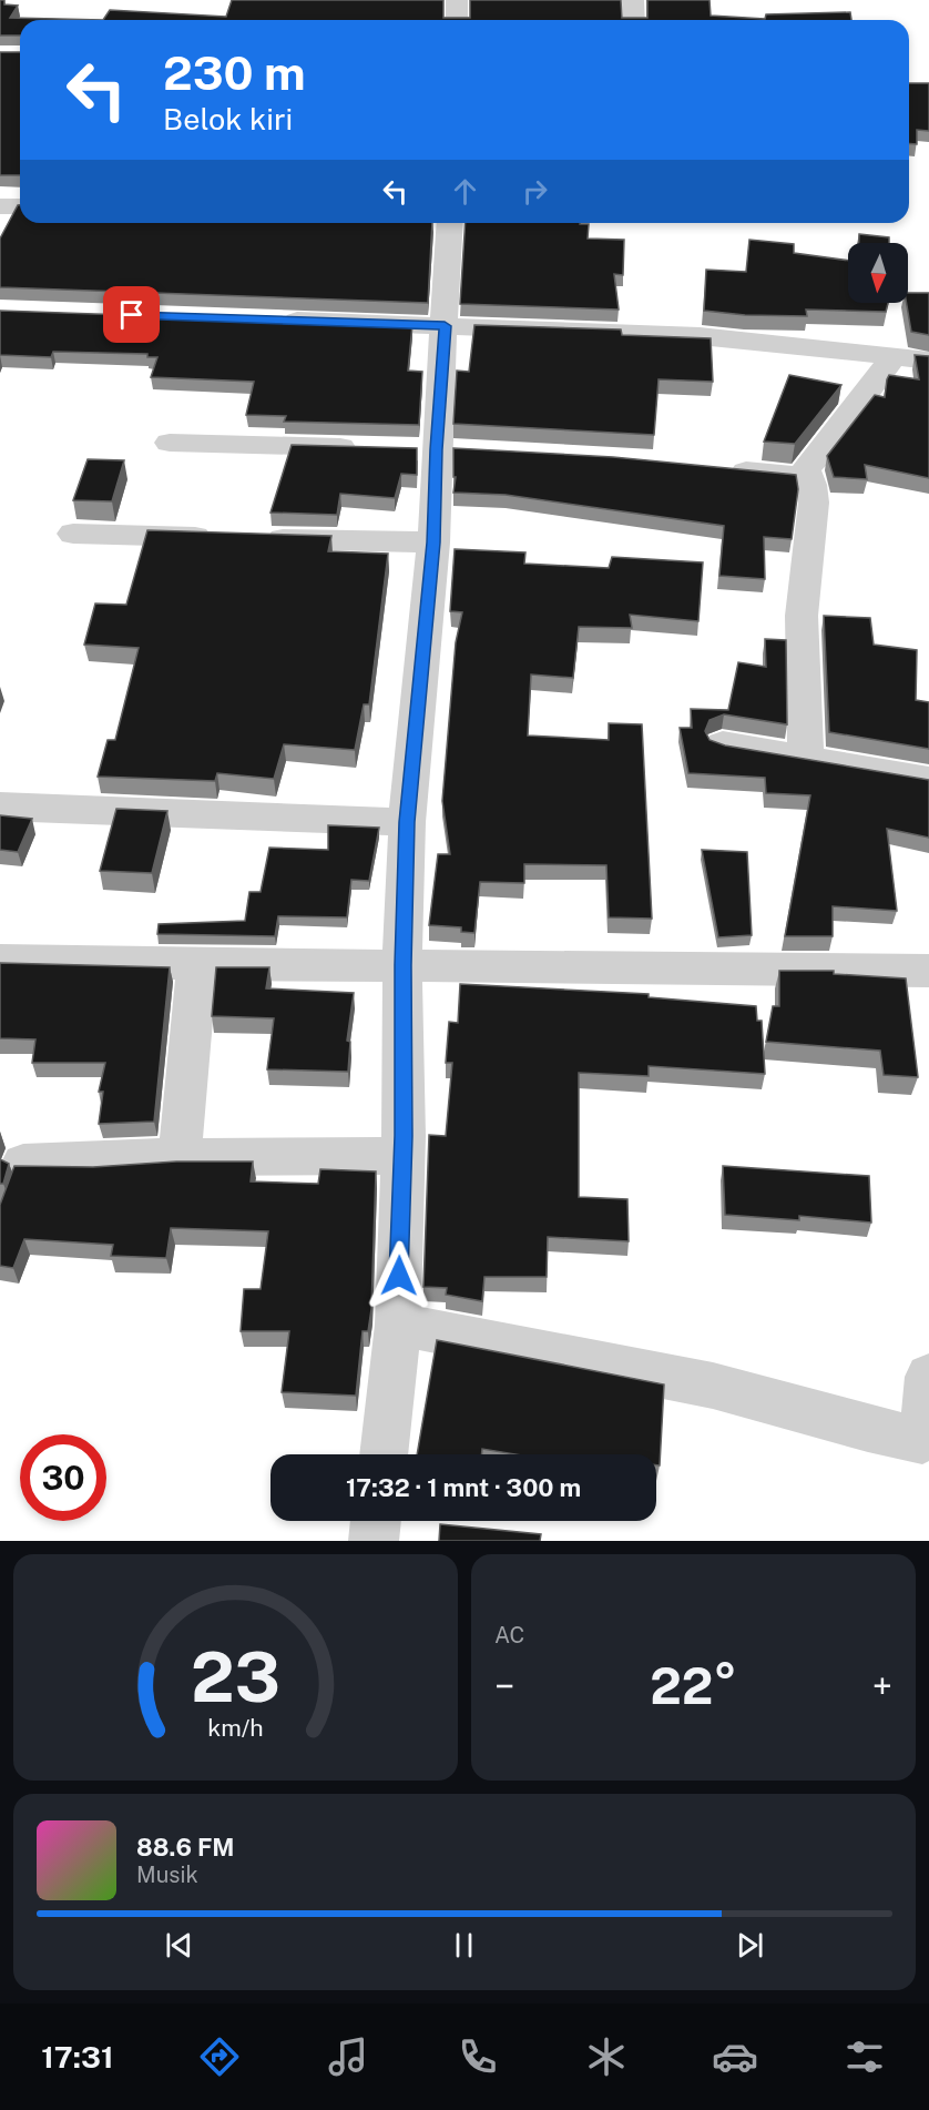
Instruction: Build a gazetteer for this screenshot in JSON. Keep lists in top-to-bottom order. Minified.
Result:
{"north":"bottom","page":{"turn":["230 m","Belok kiri"],"limit":"30","trip":"17:32 · 1 mnt · 300 m","tile":"AC","heat":["−","22°","+"],"song":["88.6 FM","Musik"],"tabs":"17:31","gauge":["23","km/h"]}}
